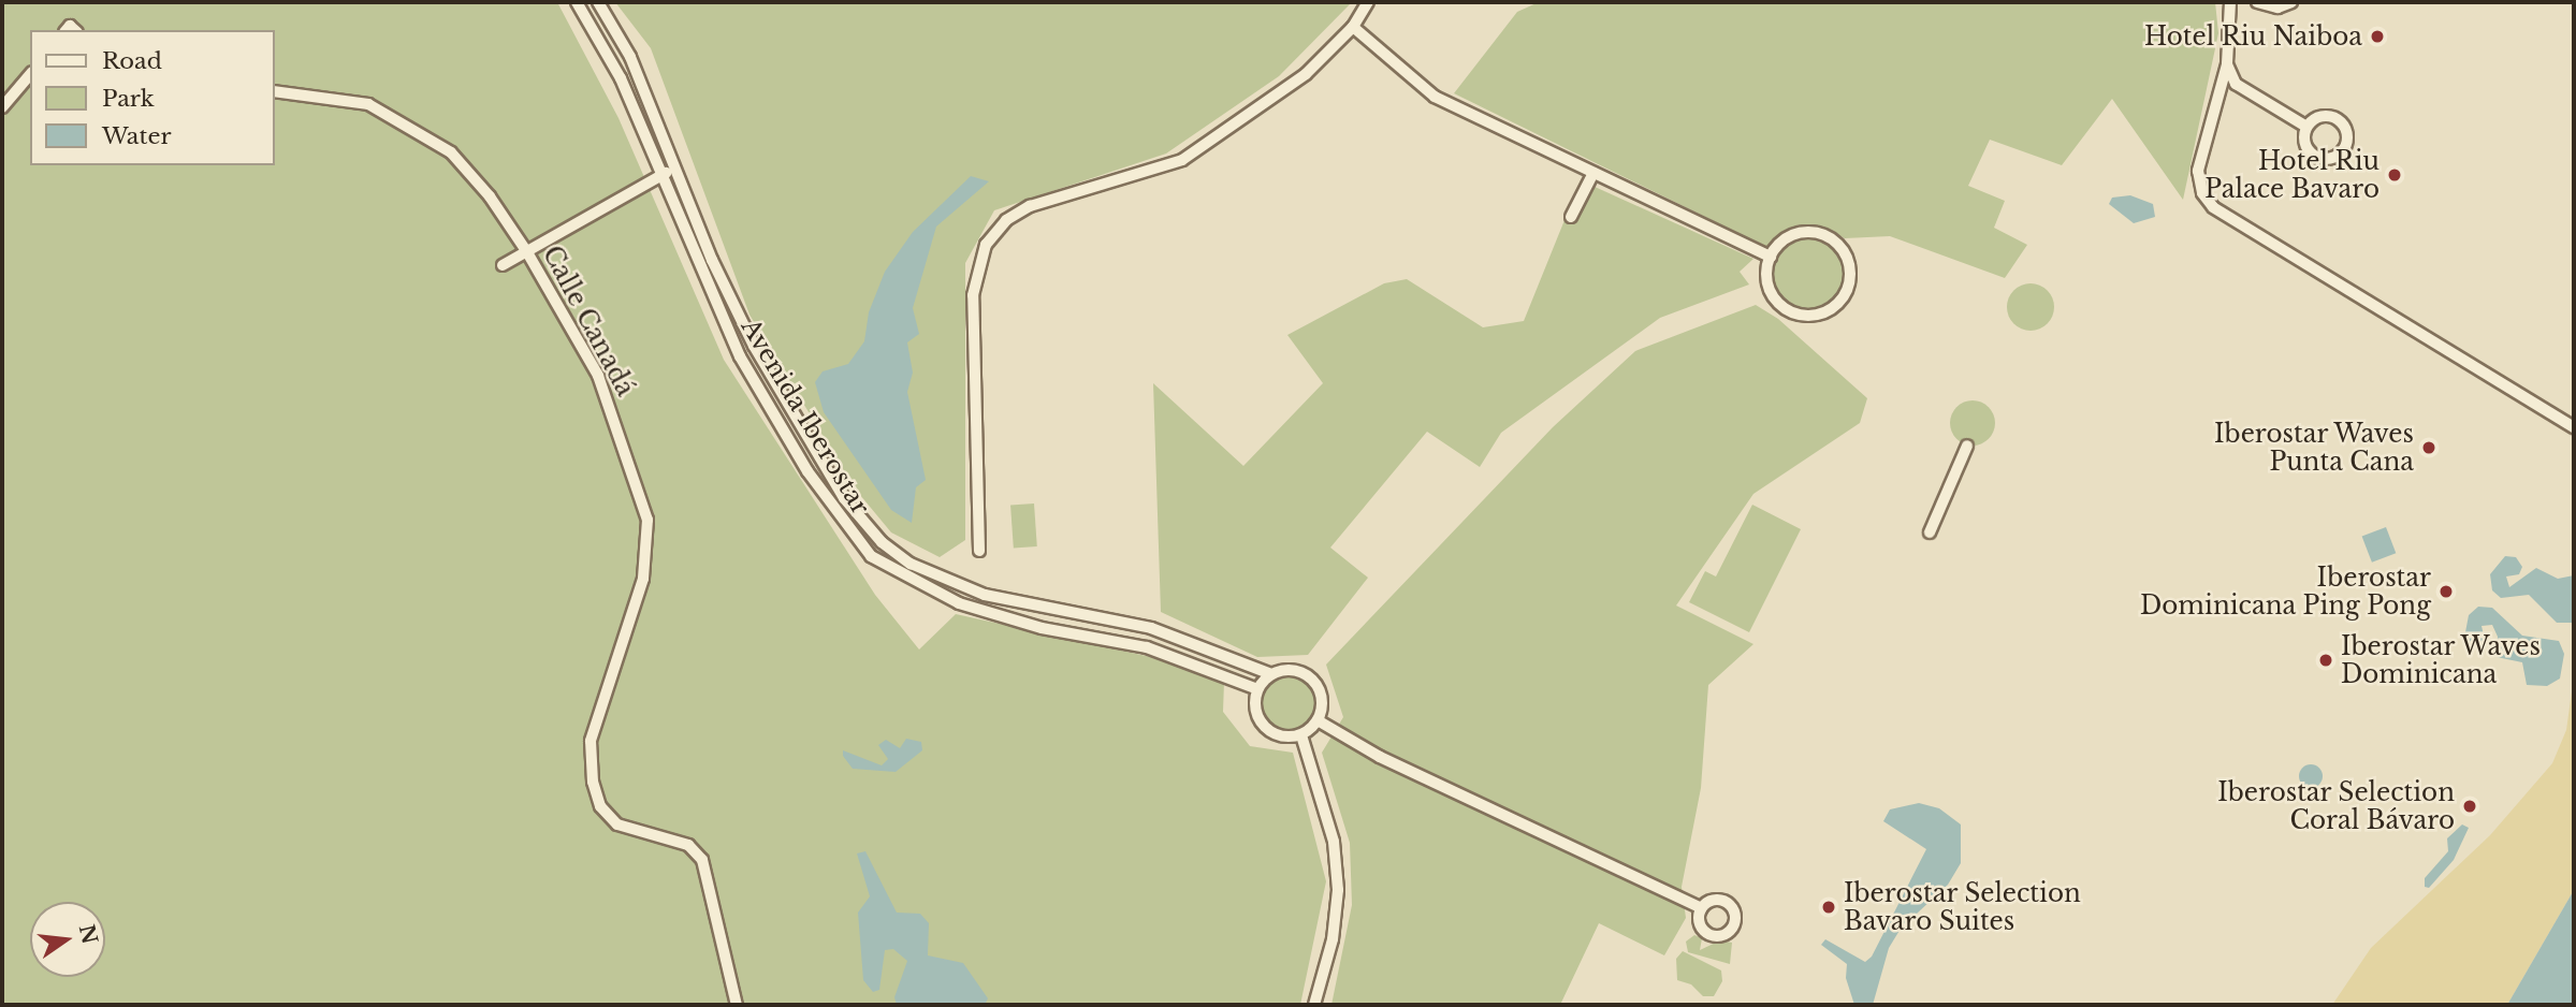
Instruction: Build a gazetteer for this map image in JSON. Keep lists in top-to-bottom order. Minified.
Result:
{"streets":{"street":["Calle Canadá","Avenida Iberostar"]},"places":["Hotel Riu Naiboa","Hotel Riu Palace Bavaro","Iberostar Waves Punta Cana","Iberostar Dominicana Ping Pong","Iberostar Waves Dominicana","Iberostar Selection Coral Bávaro","Iberostar Selection Bavaro Suites"],"legend":["Road","Park","Water"],"north":"right"}
